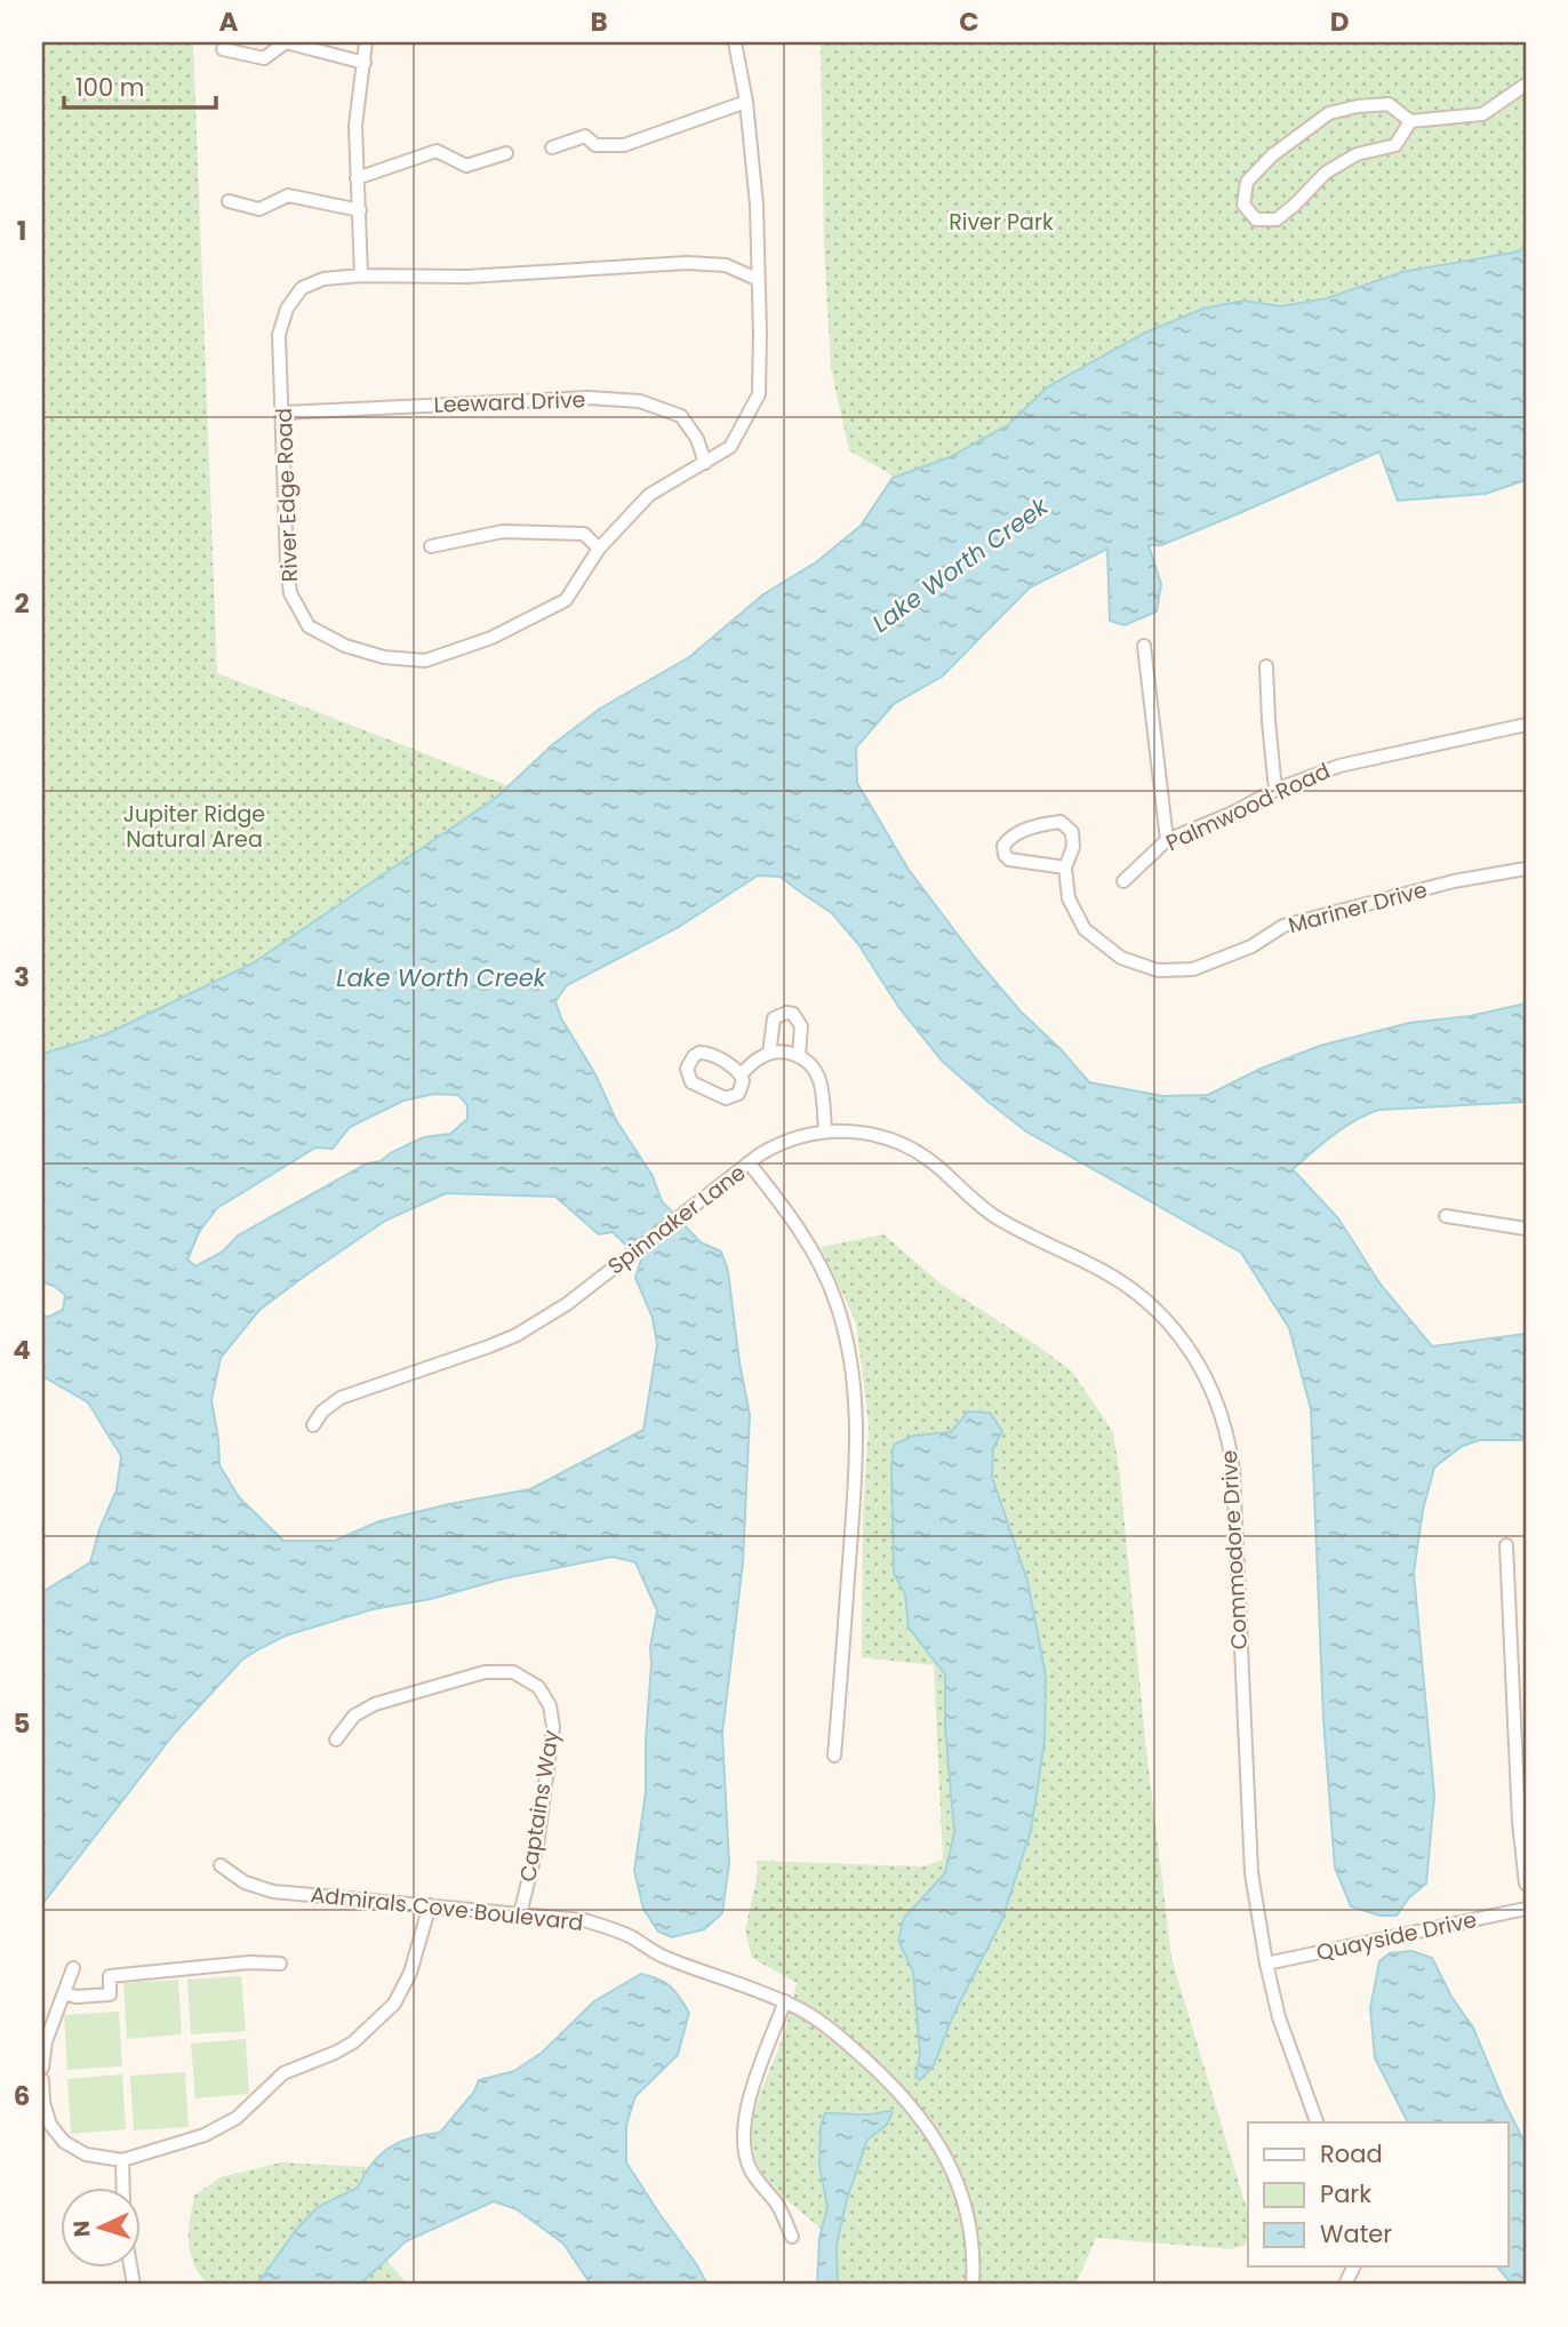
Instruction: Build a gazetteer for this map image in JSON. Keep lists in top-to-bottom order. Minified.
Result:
{"streets":{"street":["Leeward Drive","River Edge Road","Palmwood Road","Mariner Drive","Spinnaker Lane","Commodore Drive","Captains Way","Admirals Cove Boulevard","Quayside Drive"]},"crossings":[["Leeward Drive","River Edge Road"],["Spinnaker Lane","Commodore Drive"],["Commodore Drive","Quayside Drive"],["Captains Way","Admirals Cove Boulevard"]],"water":["Lake Worth Creek"],"parks":["River Park","Jupiter Ridge Natural Area"],"legend":["Road","Park","Water"],"scale_bar":"100 m","north":"left","grid":{"columns":["A","B","C","D"],"rows":["1","2","3","4","5","6"]}}
